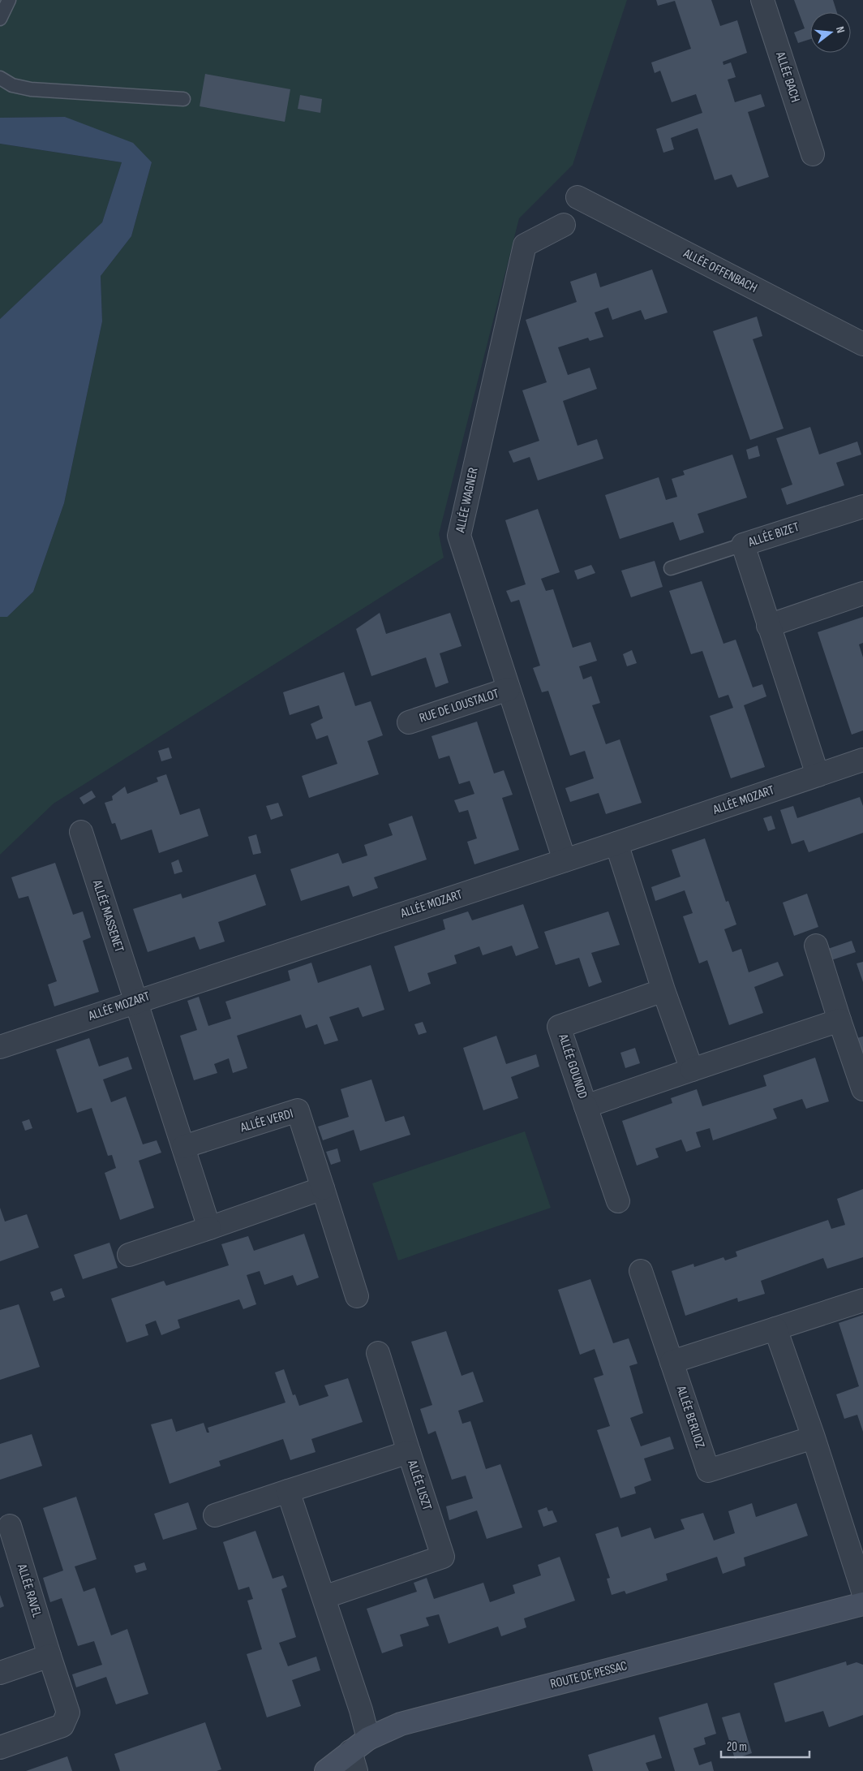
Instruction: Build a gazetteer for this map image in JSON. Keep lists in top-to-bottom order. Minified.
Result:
{"streets":{"street":["ALLÉE BACH","ALLÉE OFFENBACH","ALLÉE WAGNER","ALLÉE BIZET","RUE DE LOUSTALOT","ALLÉE MOZART","ALLÉE MASSENET","ALLÉE GOUNOD","ALLÉE VERDI","ALLÉE BERLIOZ","ALLÉE LISZT","ALLÉE RAVEL","ROUTE DE PESSAC"]},"crossings":[["ALLÉE WAGNER","RUE DE LOUSTALOT"],["ALLÉE WAGNER","ALLÉE MOZART"],["ALLÉE BIZET","ALLÉE MOZART"],["ALLÉE MOZART","ALLÉE MASSENET"]],"scale_bar":"20 m","north":"right"}
